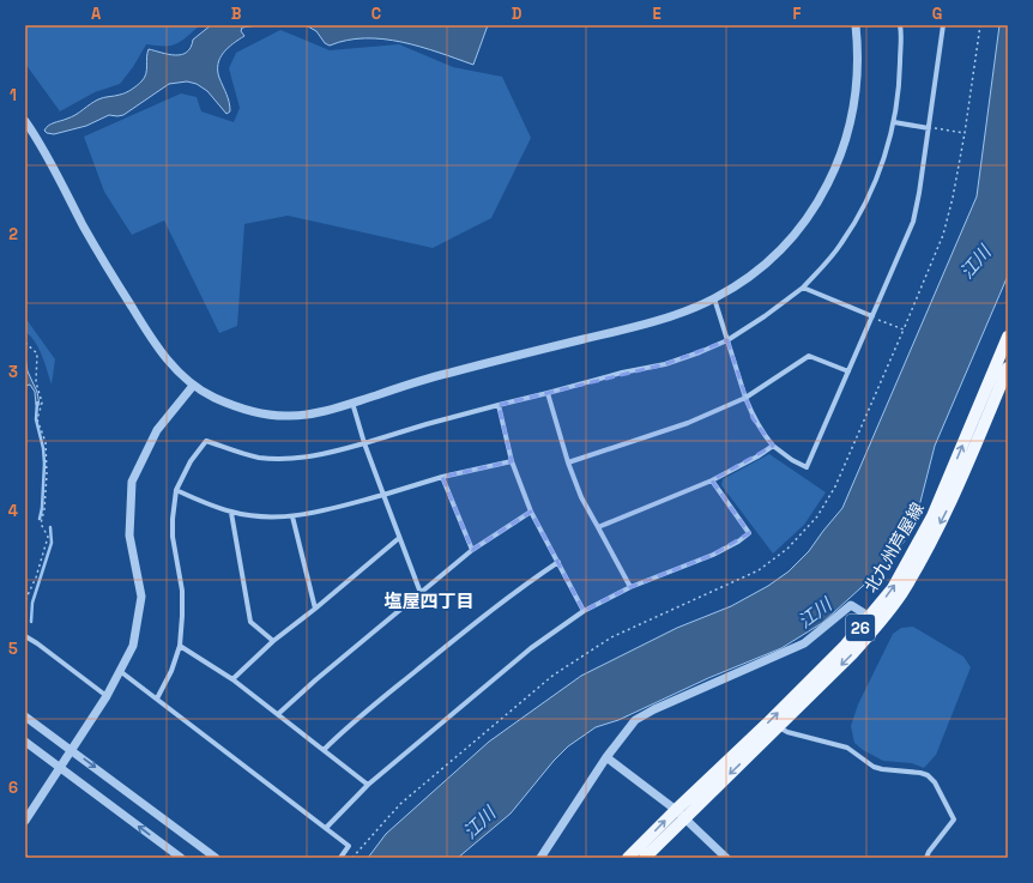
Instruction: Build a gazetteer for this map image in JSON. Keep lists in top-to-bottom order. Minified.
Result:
{"streets":{"main road":["北九州芦屋線","26"]},"districts":["塩屋四丁目"],"water":["江川"],"grid":{"columns":["A","B","C","D","E","F","G"],"rows":["1","2","3","4","5","6"]}}
